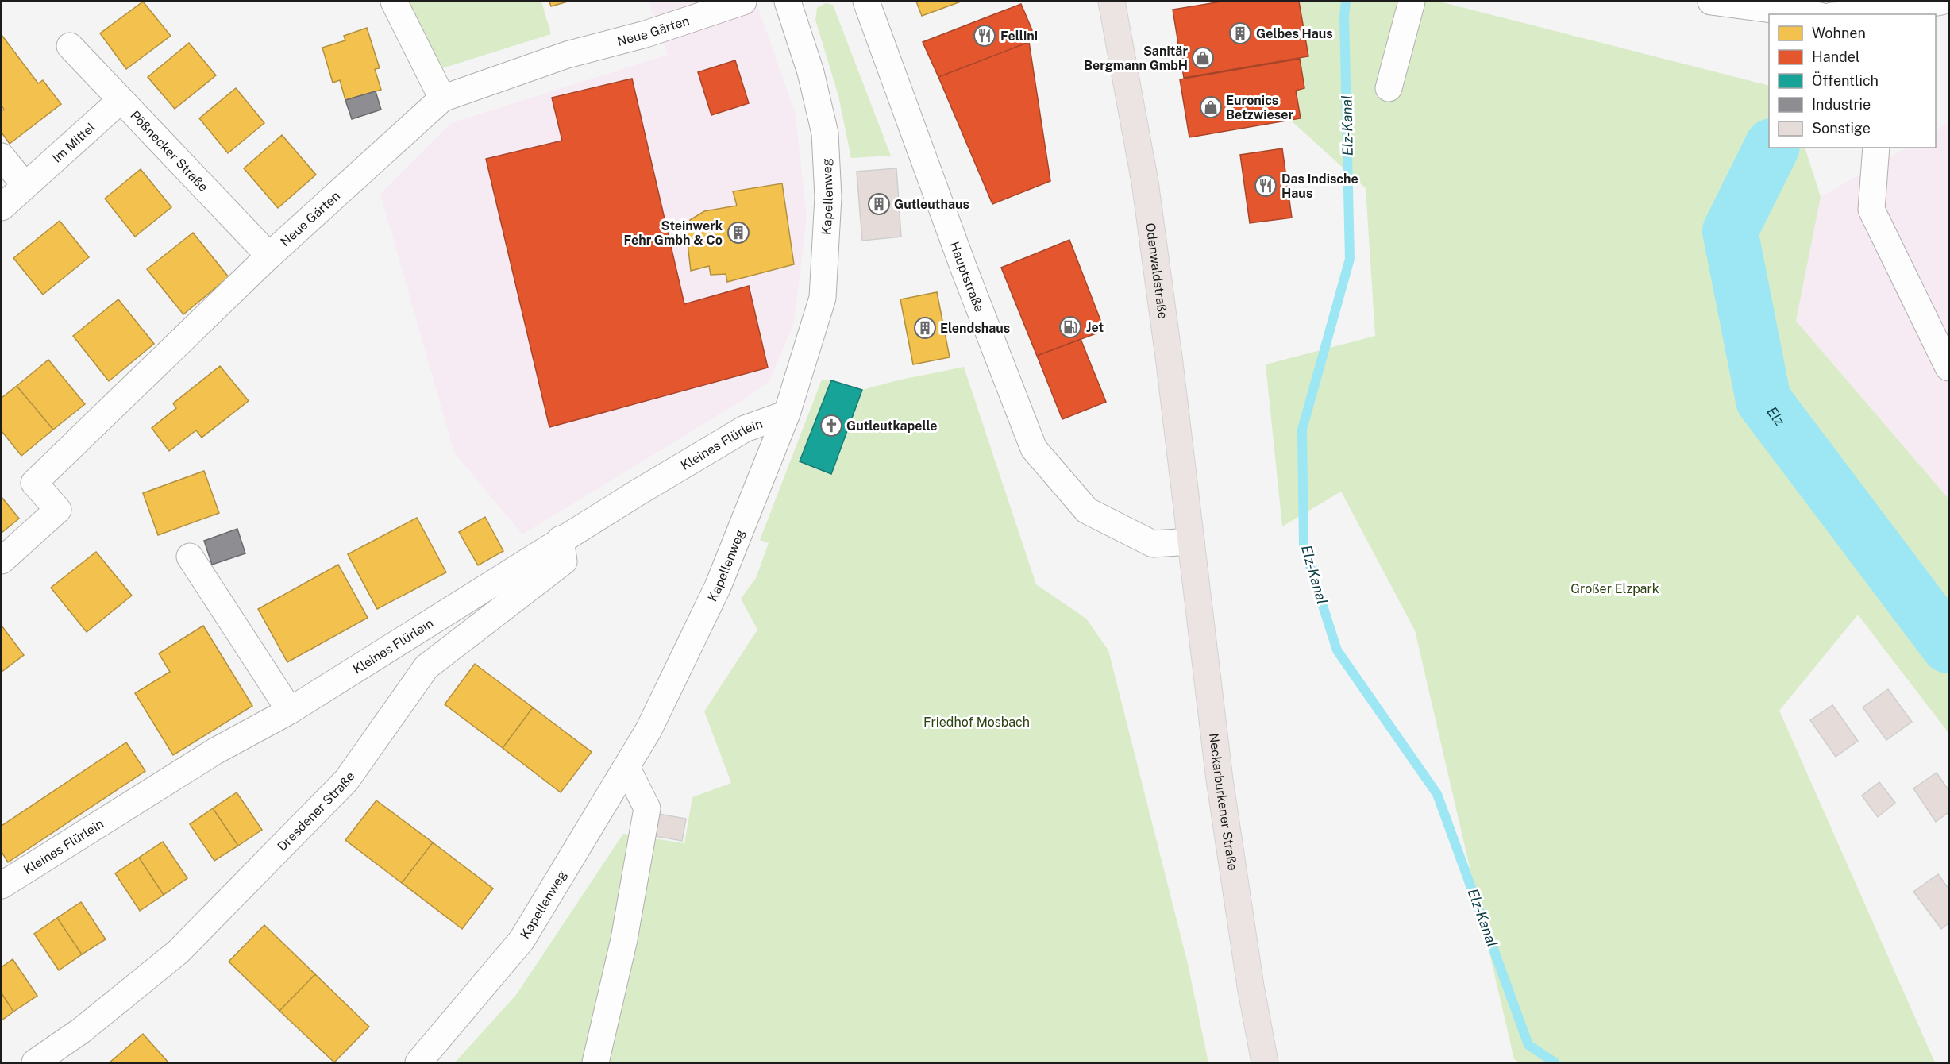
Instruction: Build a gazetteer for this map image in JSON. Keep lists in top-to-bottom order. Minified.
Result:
{"streets":{"main road":["Odenwaldstraße","Neckarburkener Straße"],"street":["Neue Gärten","Im Mittel","Pößnecker Straße","Kapellenweg","Hauptstraße","Kleines Flürlein","Dresdener Straße"]},"crossings":[["Neue Gärten","Pößnecker Straße"],["Im Mittel","Pößnecker Straße"],["Kapellenweg","Kleines Flürlein"],["Odenwaldstraße","Hauptstraße"],["Odenwaldstraße","Neckarburkener Straße"],["Hauptstraße","Neckarburkener Straße"],["Kleines Flürlein","Dresdener Straße"]],"water":["Elz-Kanal","Elz"],"parks":["Großer Elzpark","Friedhof Mosbach"],"places":{"building":["Gelbes Haus","Gutleuthaus","Steinwerk Fehr Gmbh & Co","Elendshaus"],"restaurant":["Fellini","Das Indische Haus"],"shop":["Sanitär Bergmann GmbH","Euronics Betzwieser"],"fuel station":["Jet"],"church":["Gutleutkapelle"]},"legend":["Wohnen","Handel","Öffentlich","Industrie","Sonstige"]}
